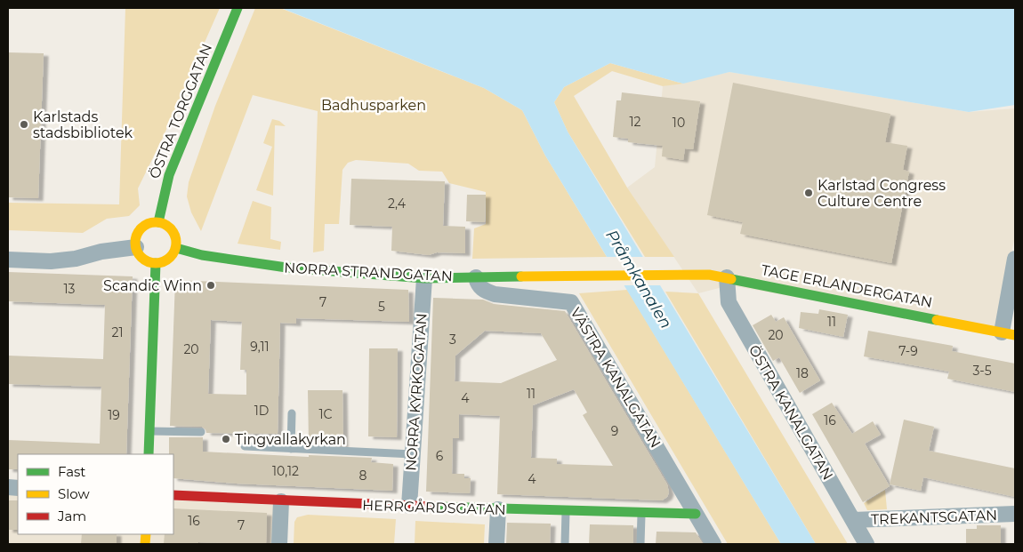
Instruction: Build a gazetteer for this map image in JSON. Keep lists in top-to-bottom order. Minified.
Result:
{"streets":{"street":["ÖSTRA TORGGATAN","NORRA STRANDGATAN","TAGE ERLANDERGATAN","VÄSTRA KANALGATAN","NORRA KYRKOGATAN","ÖSTRA KANALGATAN","HERRGÅRDSGATAN","TREKANTSGATAN"]},"crossings":[["ÖSTRA TORGGATAN","NORRA STRANDGATAN"],["NORRA STRANDGATAN","TAGE ERLANDERGATAN"],["NORRA STRANDGATAN","VÄSTRA KANALGATAN"],["NORRA STRANDGATAN","NORRA KYRKOGATAN"],["TAGE ERLANDERGATAN","ÖSTRA KANALGATAN"],["VÄSTRA KANALGATAN","HERRGÅRDSGATAN"],["NORRA KYRKOGATAN","HERRGÅRDSGATAN"],["ÖSTRA KANALGATAN","TREKANTSGATAN"]],"water":["Pråmkanalen"],"parks":["Badhusparken"],"places":["Karlstads stadsbibliotek","Karlstad Congress Culture Centre","Scandic Winn","Tingvallakyrkan"],"house_numbers":["12","10","2,4","13","7","5","11","21","20","3","9,11","20","7-9","3-5","18","11","4","1D","1C","19","16","9","6","10,12","8","4","16","7"],"legend":["Fast","Slow","Jam"]}
